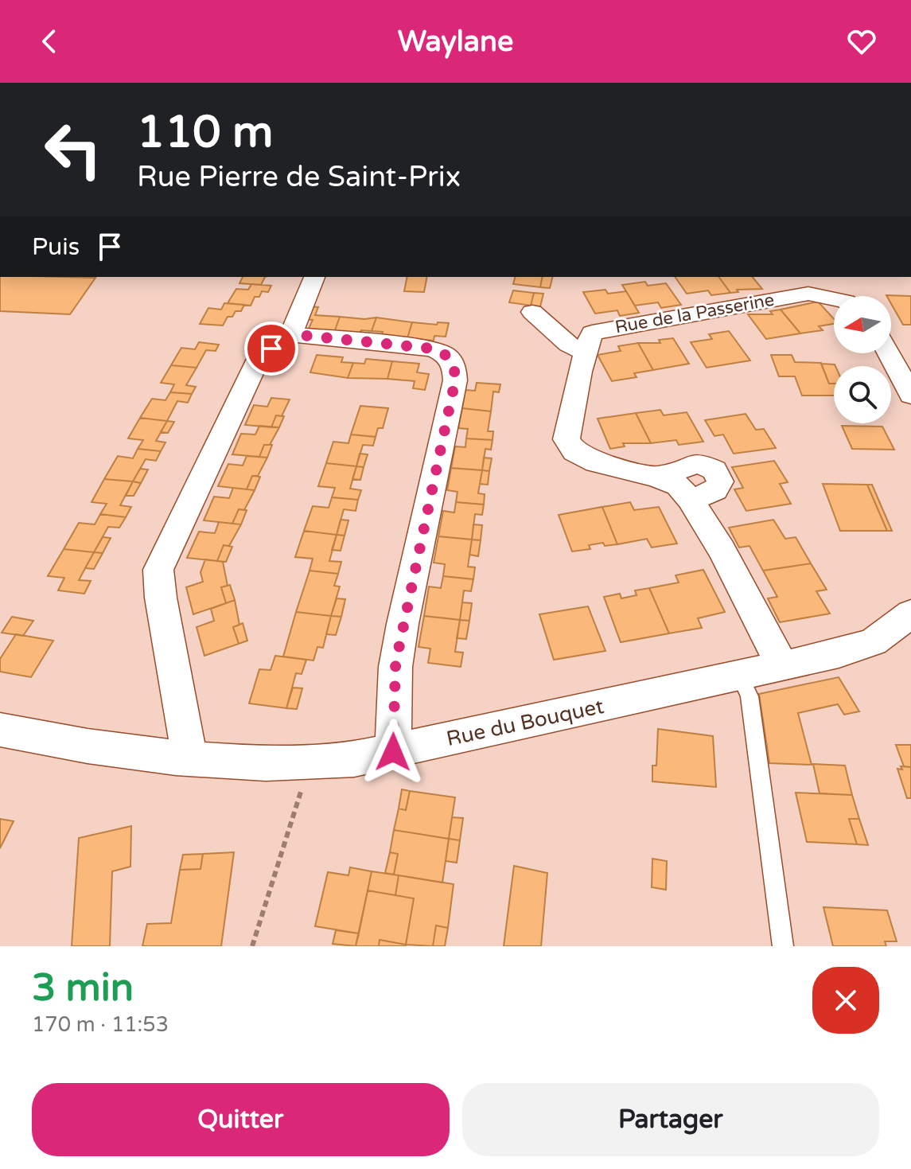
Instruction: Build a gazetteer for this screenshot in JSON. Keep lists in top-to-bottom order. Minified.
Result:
{"streets":{"street":["Rue de la Passerine","Rue du Bouquet"]},"crossings":[["Rue de la Passerine","Rue du Bouquet"]],"north":"left","page":{"header":"Waylane","turn":["110 m","Rue Pierre de Saint-Prix"],"then":"Puis","heading":["3 min","170 m · 11:53"],"buttons":["Quitter","Partager"]}}
